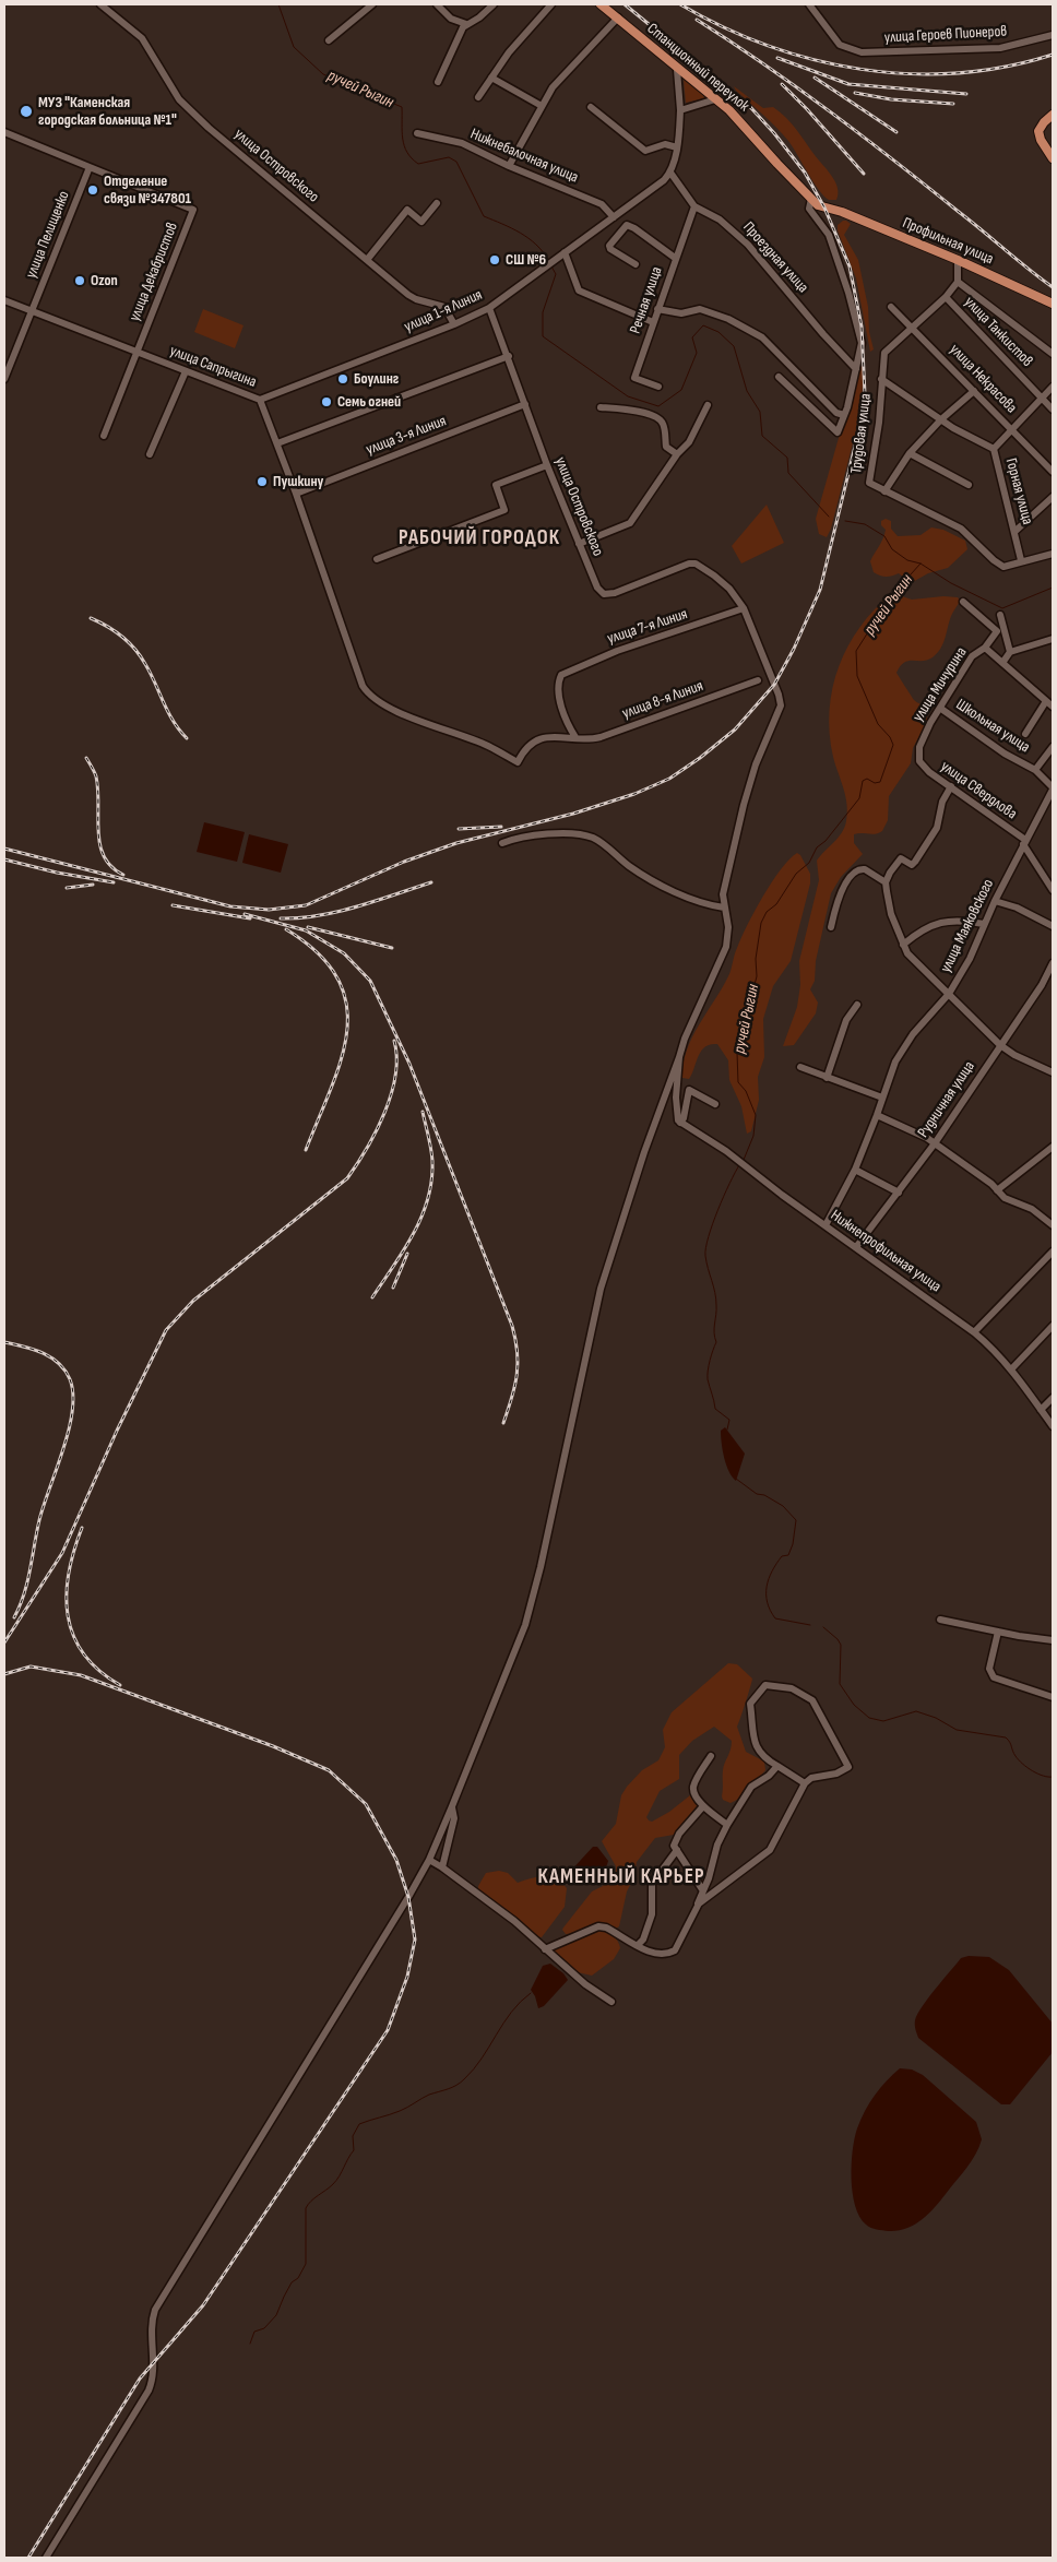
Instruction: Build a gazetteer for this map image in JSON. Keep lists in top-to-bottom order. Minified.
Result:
{"streets":{"main road":["Станционный переулок","Профильная улица"],"street":["улица Героев Пионеров","Нижнебалочная улица","улица Островского","улица Пелищенко","Проездная улица","улица Декабристов","Речная улица","улица 1-я Линия","улица Танкистов","улица Сапрыгина","улица Некрасова","Трудовая улица","улица 3-я Линия","Горная улица","улица 7-я Линия","улица Мичурина","улица 8-я Линия","Школьная улица","улица Свердлова","улица Маяковского","Рудничная улица","Нижнепрофильная улица"]},"crossings":[["Станционный переулок","Профильная улица"],["Нижнебалочная улица","улица 1-я Линия"],["улица Островского","улица 1-я Линия"],["улица Островского","улица 3-я Линия"],["улица Островского","улица 7-я Линия"],["улица Пелищенко","улица Декабристов"],["улица Пелищенко","улица Сапрыгина"],["Проездная улица","Речная улица"],["Проездная улица","улица 1-я Линия"],["улица Декабристов","улица Сапрыгина"],["улица 1-я Линия","улица Сапрыгина"],["улица Танкистов","Трудовая улица"],["улица Танкистов","Горная улица"],["улица Сапрыгина","улица 3-я Линия"],["улица Сапрыгина","улица 8-я Линия"],["улица Некрасова","Трудовая улица"],["улица Некрасова","Горная улица"],["Трудовая улица","Горная улица"],["улица 7-я Линия","улица 8-я Линия"],["улица Мичурина","Школьная улица"],["улица Мичурина","улица Свердлова"],["Школьная улица","улица Маяковского"],["улица Свердлова","улица Маяковского"],["улица Маяковского","Нижнепрофильная улица"],["Рудничная улица","Нижнепрофильная улица"]],"districts":["РАБОЧИЙ ГОРОДОК","КАМЕННЫЙ КАРЬЕР"],"water":["ручей Рыгин"],"places":["МУЗ \"Каменская городская больница №1\"","Отделение связи №347801","СШ №6","Ozon","Боулинг","Семь огней","Пушкину"]}
